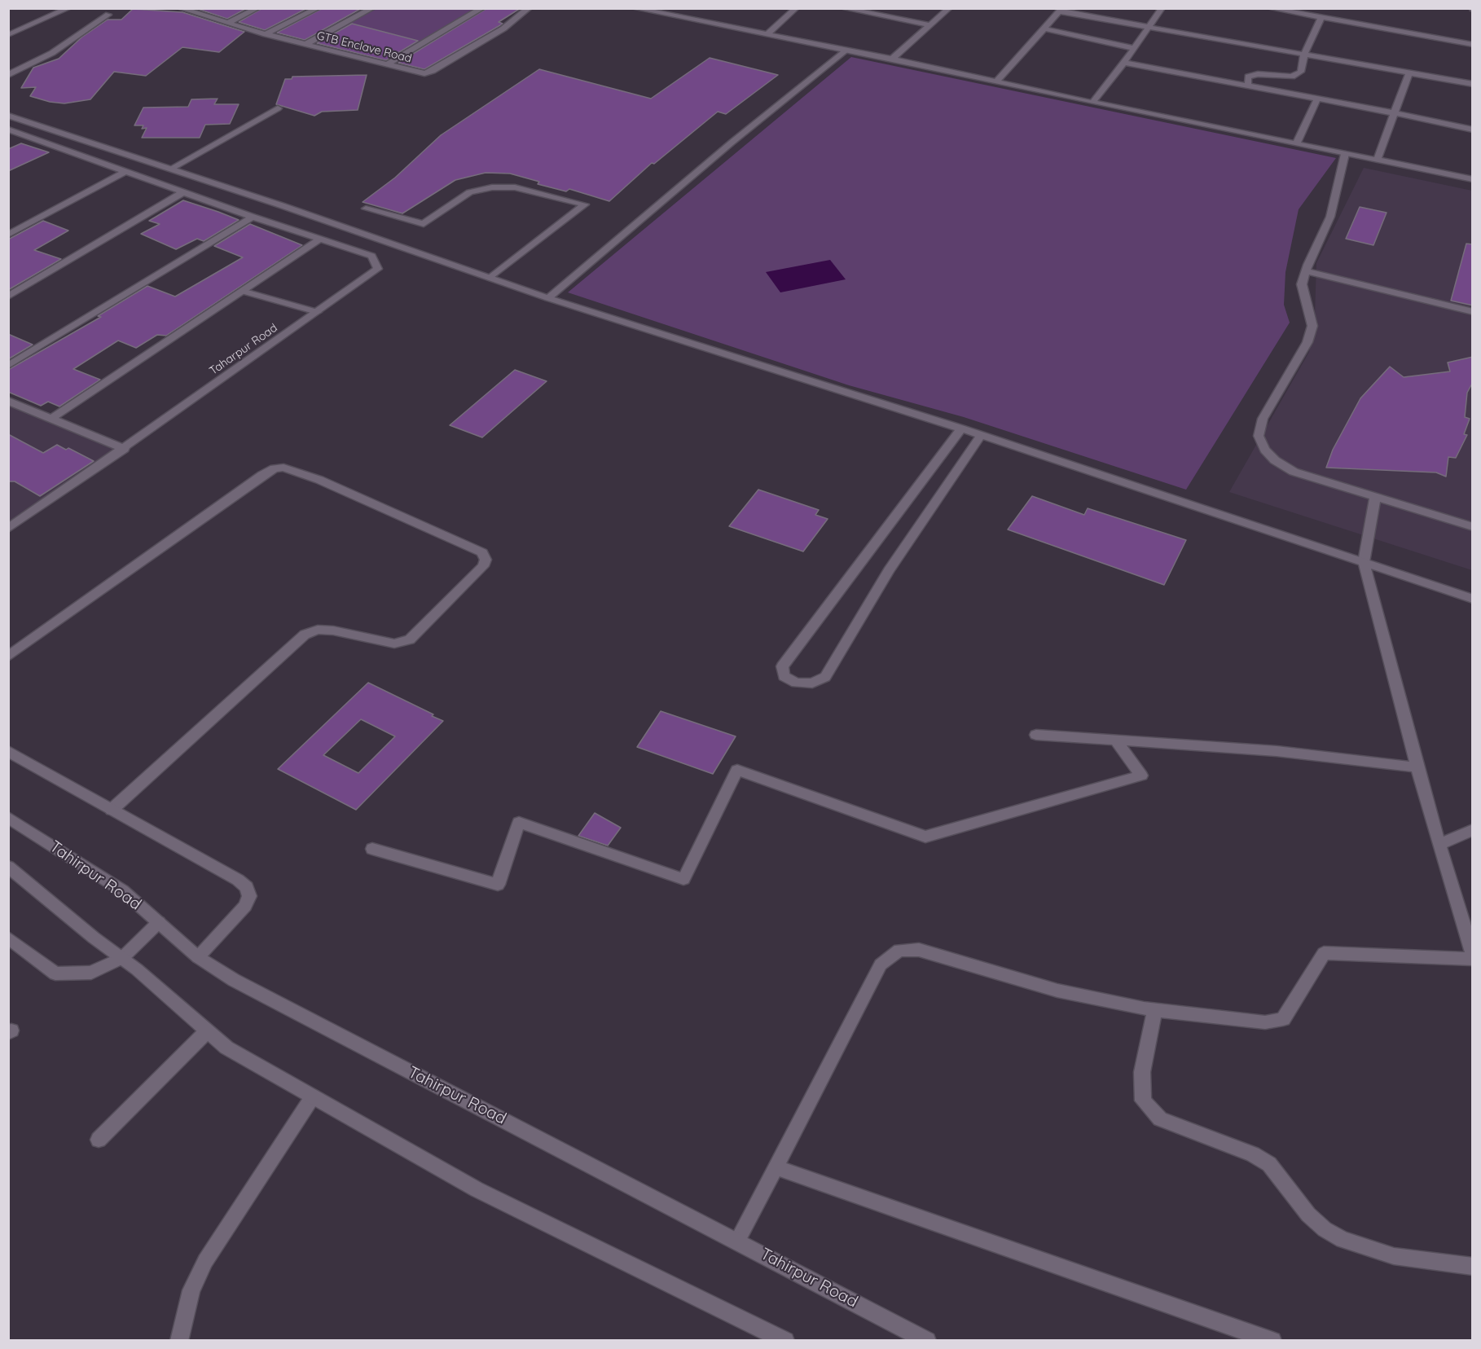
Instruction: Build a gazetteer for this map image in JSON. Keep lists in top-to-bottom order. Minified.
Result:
{"streets":{"street":["GTB Enclave Road","Taharpur Road","Tahirpur Road"]}}
